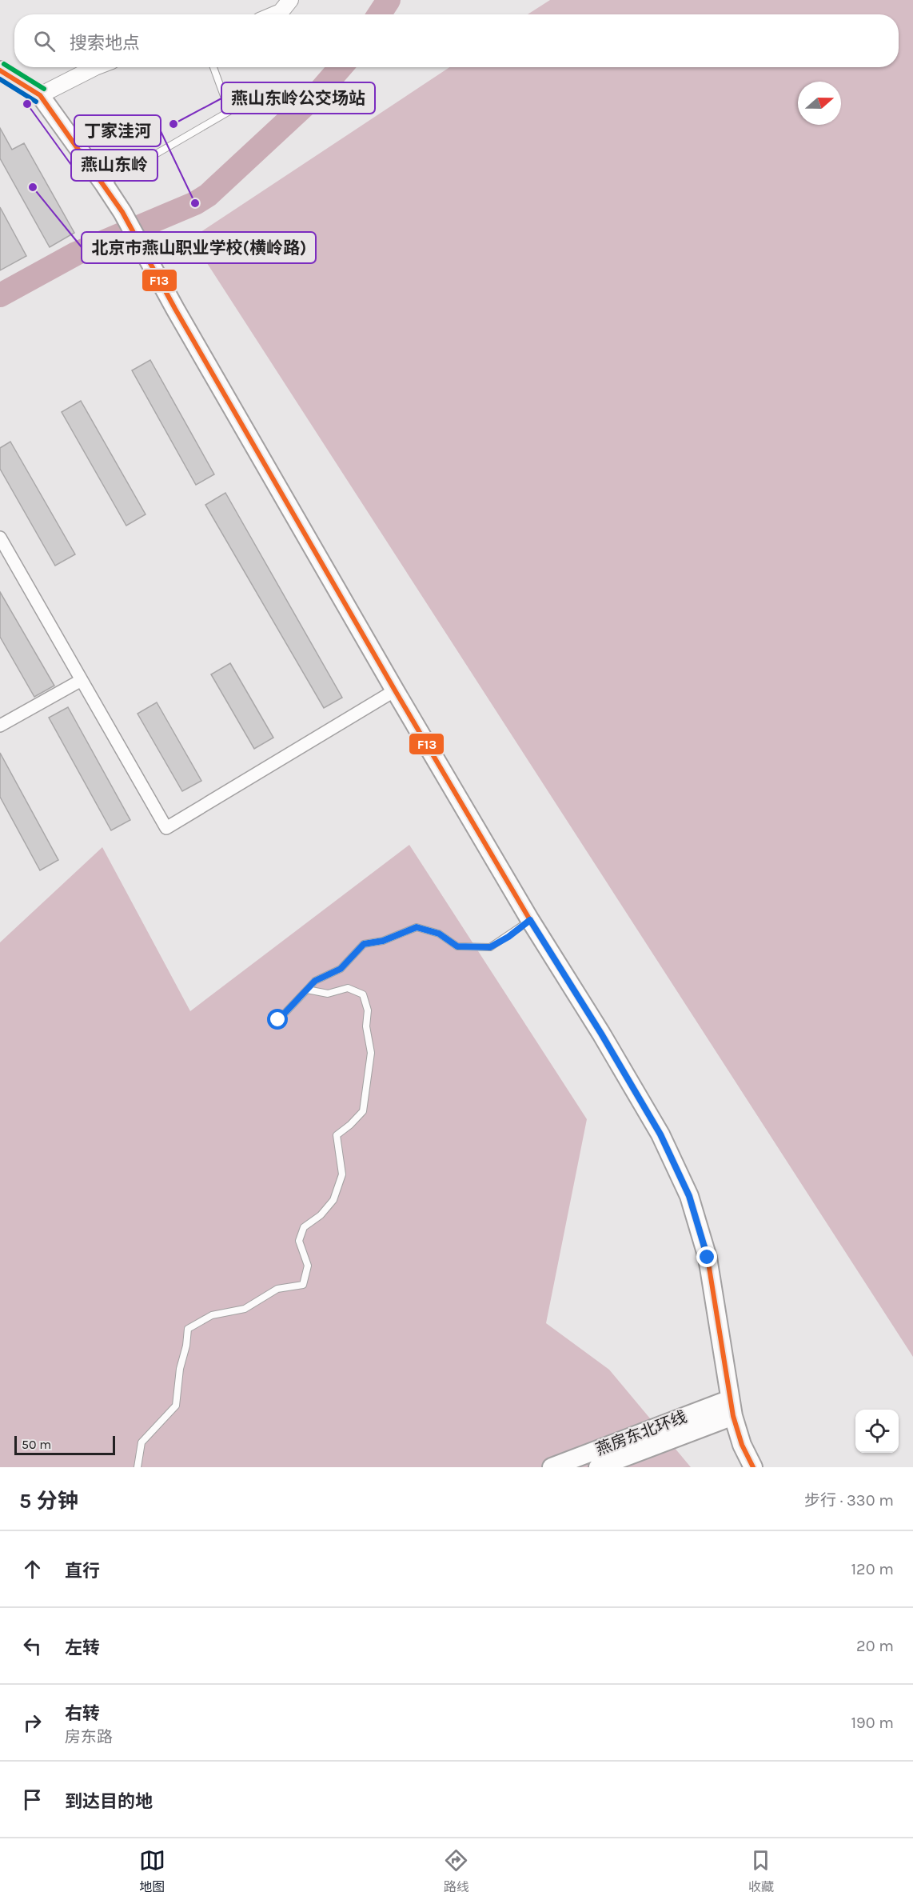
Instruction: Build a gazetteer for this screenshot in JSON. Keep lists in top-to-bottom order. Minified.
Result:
{"streets":{"main road":["燕房东北环线"]},"places":["燕山东岭","燕山东岭公交场站","北京市燕山职业学校(横岭路)","丁家洼河"],"lines":["transit line F13"],"scale_bar":"50 m","north":"right","page":{"search":"搜索地点","scale":"50 m","heading":["5 分钟","步行 · 330 m"],"list":[["直行","120 m"],["左转","20 m"],["右转","房东路","190 m"],"到达目的地"],"nav":["地图","路线","收藏"]}}
